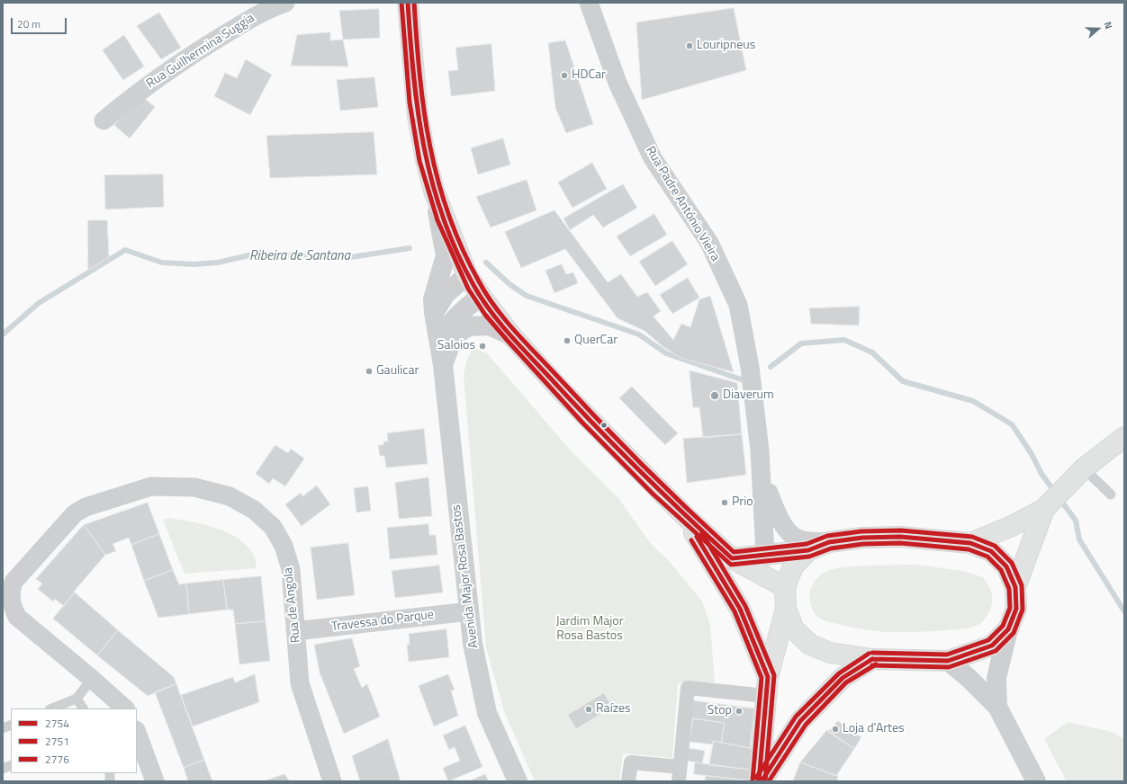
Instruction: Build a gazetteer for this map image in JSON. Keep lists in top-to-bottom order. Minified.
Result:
{"streets":{"street":["Rua Guilhermina Suggia","Rua Padre António Vieira","Avenida Major Rosa Bastos","Rua de Angola","Travessa do Parque"]},"crossings":[["Avenida Major Rosa Bastos","Travessa do Parque"],["Rua de Angola","Travessa do Parque"]],"water":["Ribeira de Santana"],"parks":["Jardim Major Rosa Bastos"],"places":["Louripneus","HDCar","QuerCar","Saloios","Gaulicar","Diaverum","Prio","Raízes","Stop","Loja d'Artes"],"lines":["transit line 2754","transit line 2751","transit line 2776"],"legend":["2754","2751","2776"],"scale_bar":"20 m","north":"right"}
